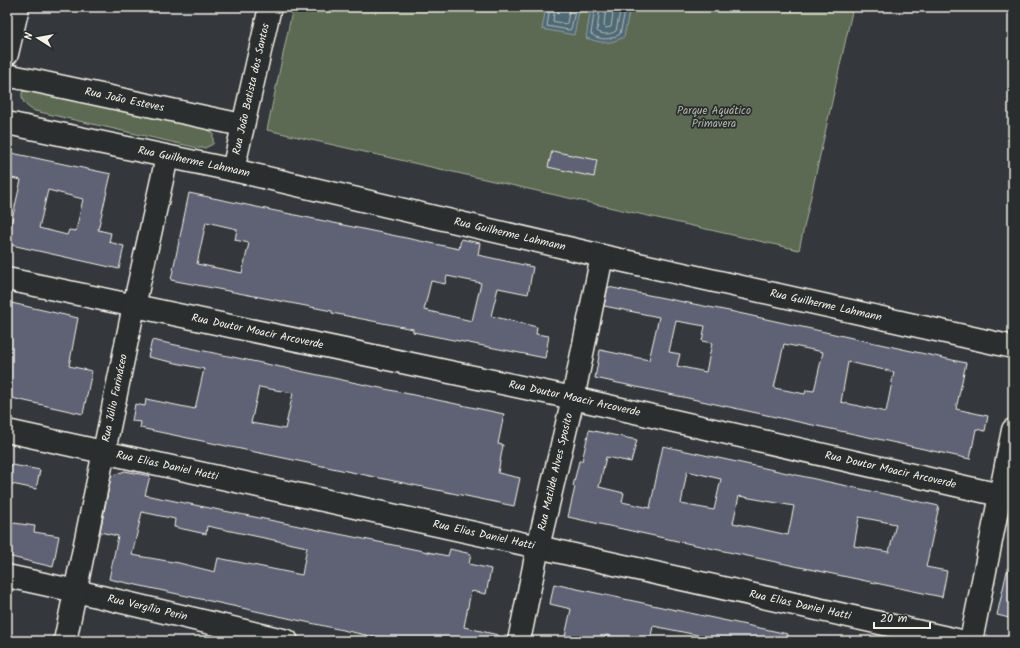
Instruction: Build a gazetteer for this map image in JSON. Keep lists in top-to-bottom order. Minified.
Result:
{"streets":{"street":["Rua João Batista dos Santos","Rua João Esteves","Rua Guilherme Lahmann","Rua Doutor Moacir Arcoverde","Rua Júlio Farináceo","Rua Elias Daniel Hatti","Rua Matilde Alves Sposito","Rua Vergílio Perin"]},"crossings":[["Rua João Batista dos Santos","Rua João Esteves"],["Rua João Batista dos Santos","Rua Guilherme Lahmann"],["Rua Guilherme Lahmann","Rua Júlio Farináceo"],["Rua Guilherme Lahmann","Rua Matilde Alves Sposito"],["Rua Doutor Moacir Arcoverde","Rua Júlio Farináceo"],["Rua Doutor Moacir Arcoverde","Rua Matilde Alves Sposito"],["Rua Júlio Farináceo","Rua Elias Daniel Hatti"],["Rua Júlio Farináceo","Rua Vergílio Perin"],["Rua Elias Daniel Hatti","Rua Matilde Alves Sposito"]],"parks":["Parque Aquático Primavera"],"scale_bar":"20 m","north":"left"}
